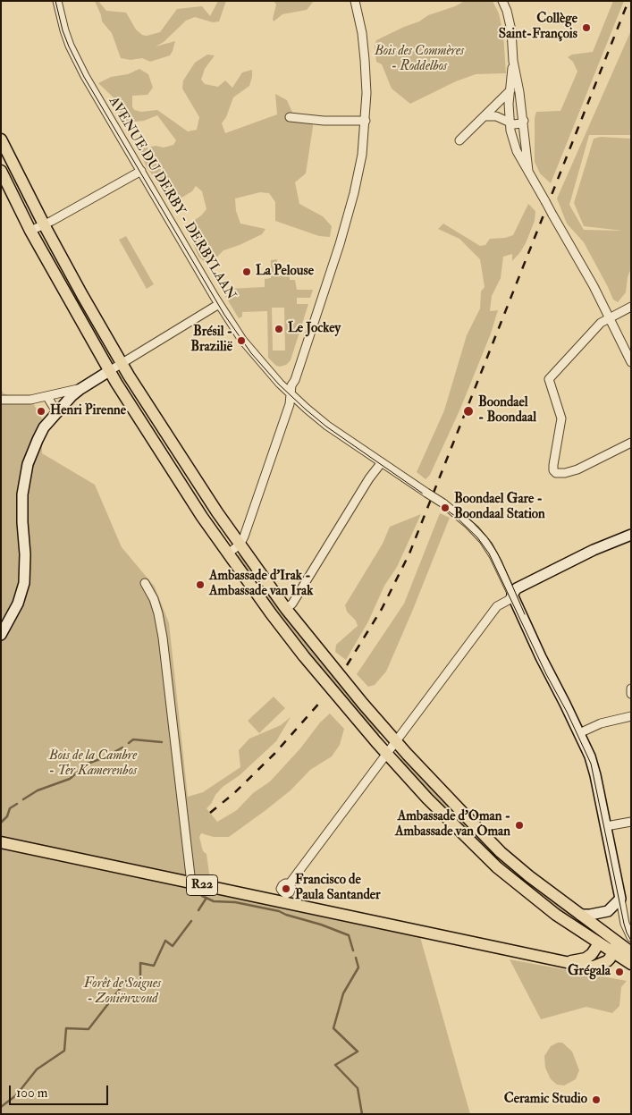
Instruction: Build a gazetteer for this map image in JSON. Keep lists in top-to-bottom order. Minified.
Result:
{"streets":{"main road":["R22"],"street":["AVENUE DU DERBY - DERBYLAAN"]},"parks":["Bois des Commères - Roddelbos","Bois de la Cambre - Ter Kamerenbos","Forêt de Soignes - Zoniënwoud"],"places":["Collège Saint-François","La Pelouse","Le Jockey","Brésil - Brazilië","Henri Pirenne","Boondael - Boondaal","Boondael Gare - Boondaal Station","Ambassade d'Irak - Ambassade van Irak","Ambassade d'Oman - Ambassade van Oman","Francisco de Paula Santander","Grégala","Ceramic Studio"],"scale_bar":"100 m"}
